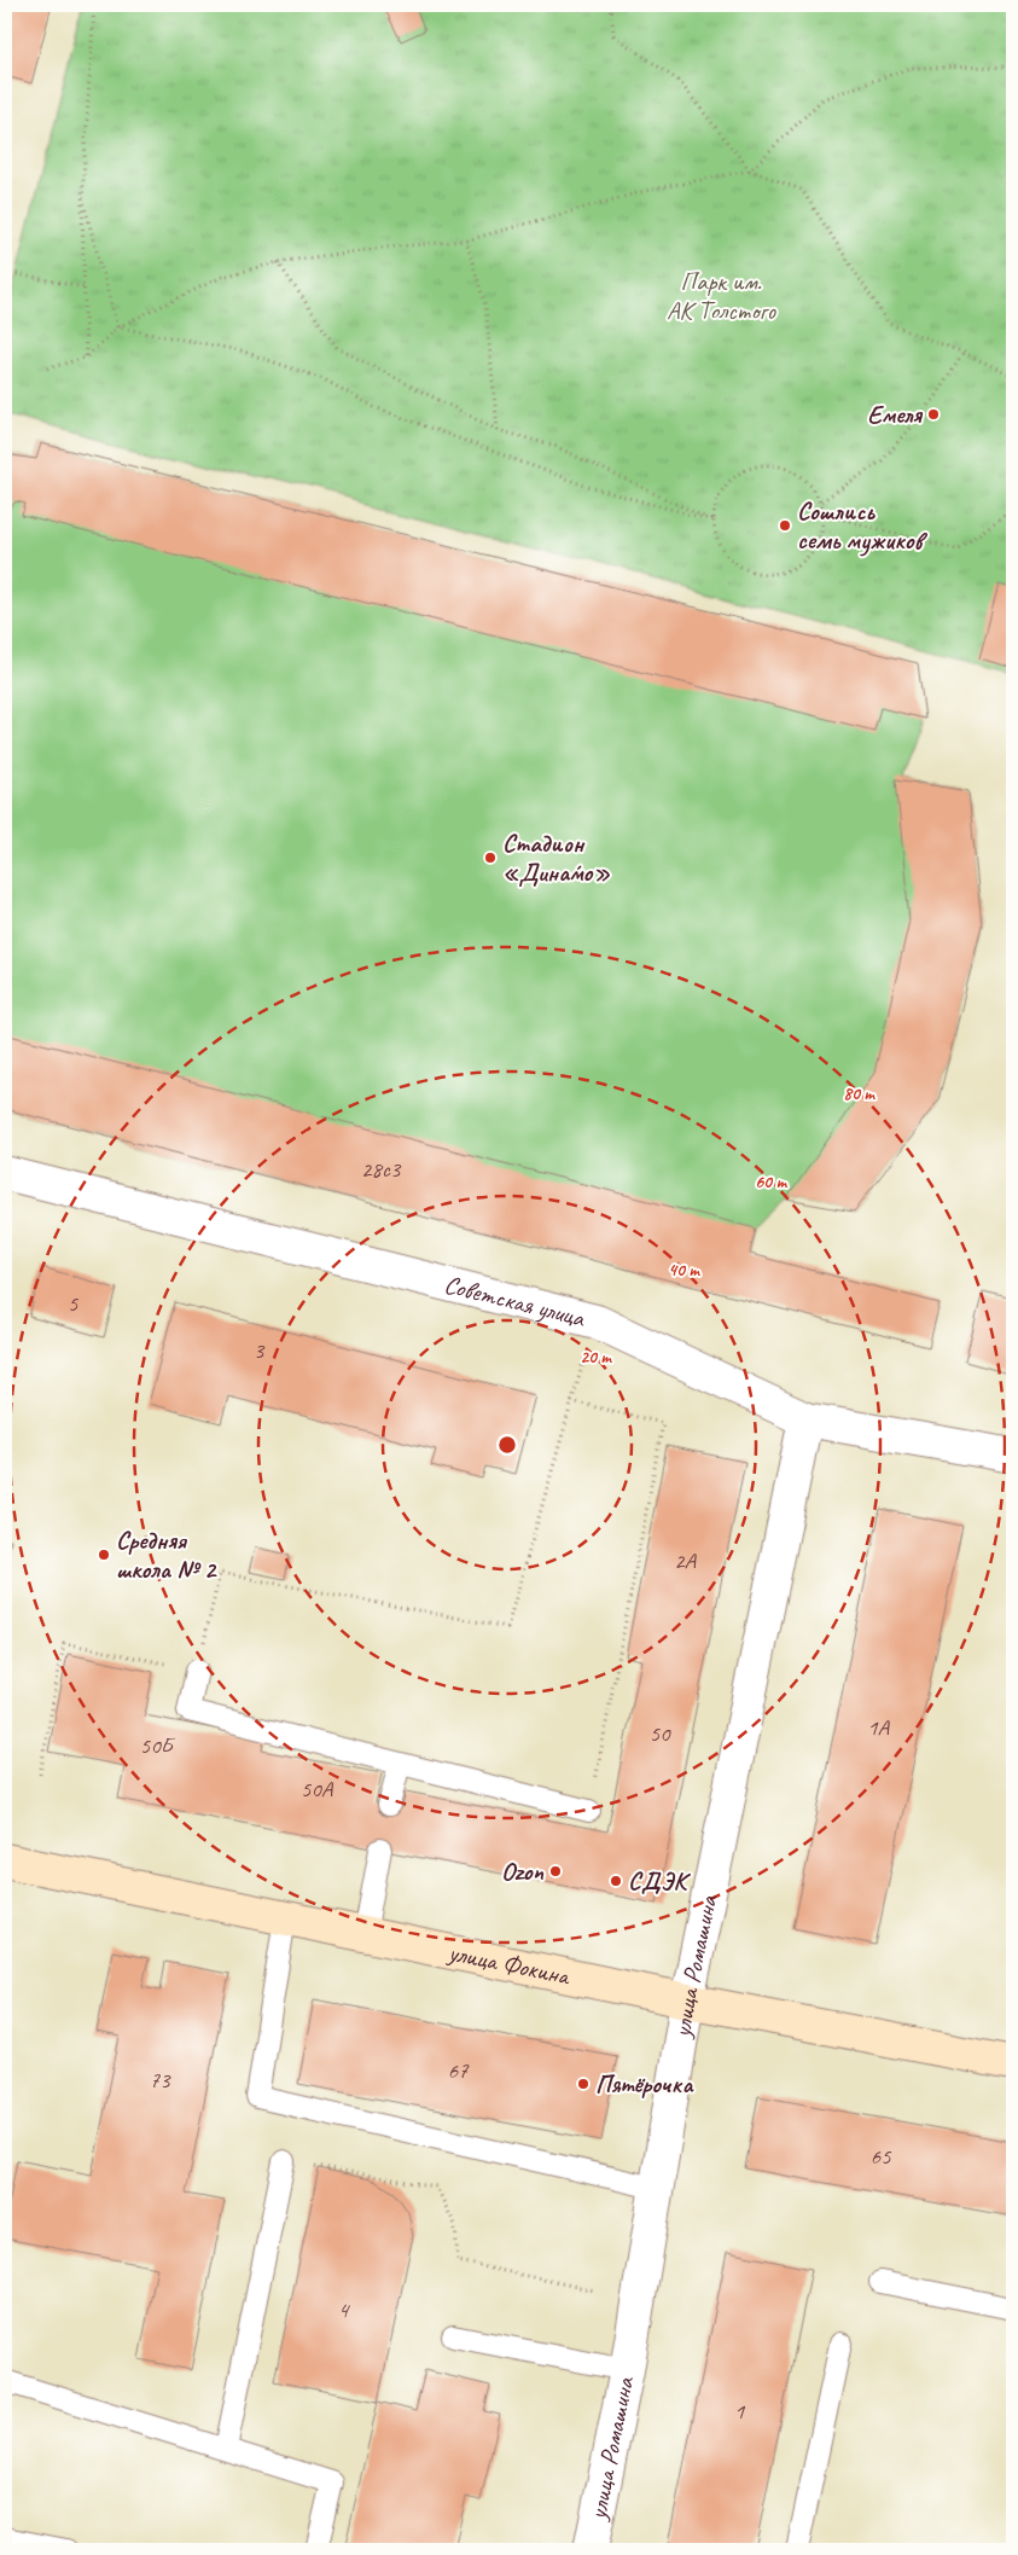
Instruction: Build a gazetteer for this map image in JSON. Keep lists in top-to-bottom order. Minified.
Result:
{"streets":{"main road":["улица Фокина"],"street":["Советская улица","улица Ромашина"]},"crossings":[["Советская улица","улица Ромашина"],["улица Фокина","улица Ромашина"]],"parks":["Парк им. АК Толстого"],"places":["Емеля","Сошлись семь мужиков","Стадион «Дина́мо»","Средняя школа № 2","Ozon","СДЭК","Пятёрочка"],"house_numbers":["28с3","5","3","2А","1А","50","50Б","50А","67","73","65","4","1"],"rings":["80 m","60 m","40 m","20 m"]}
